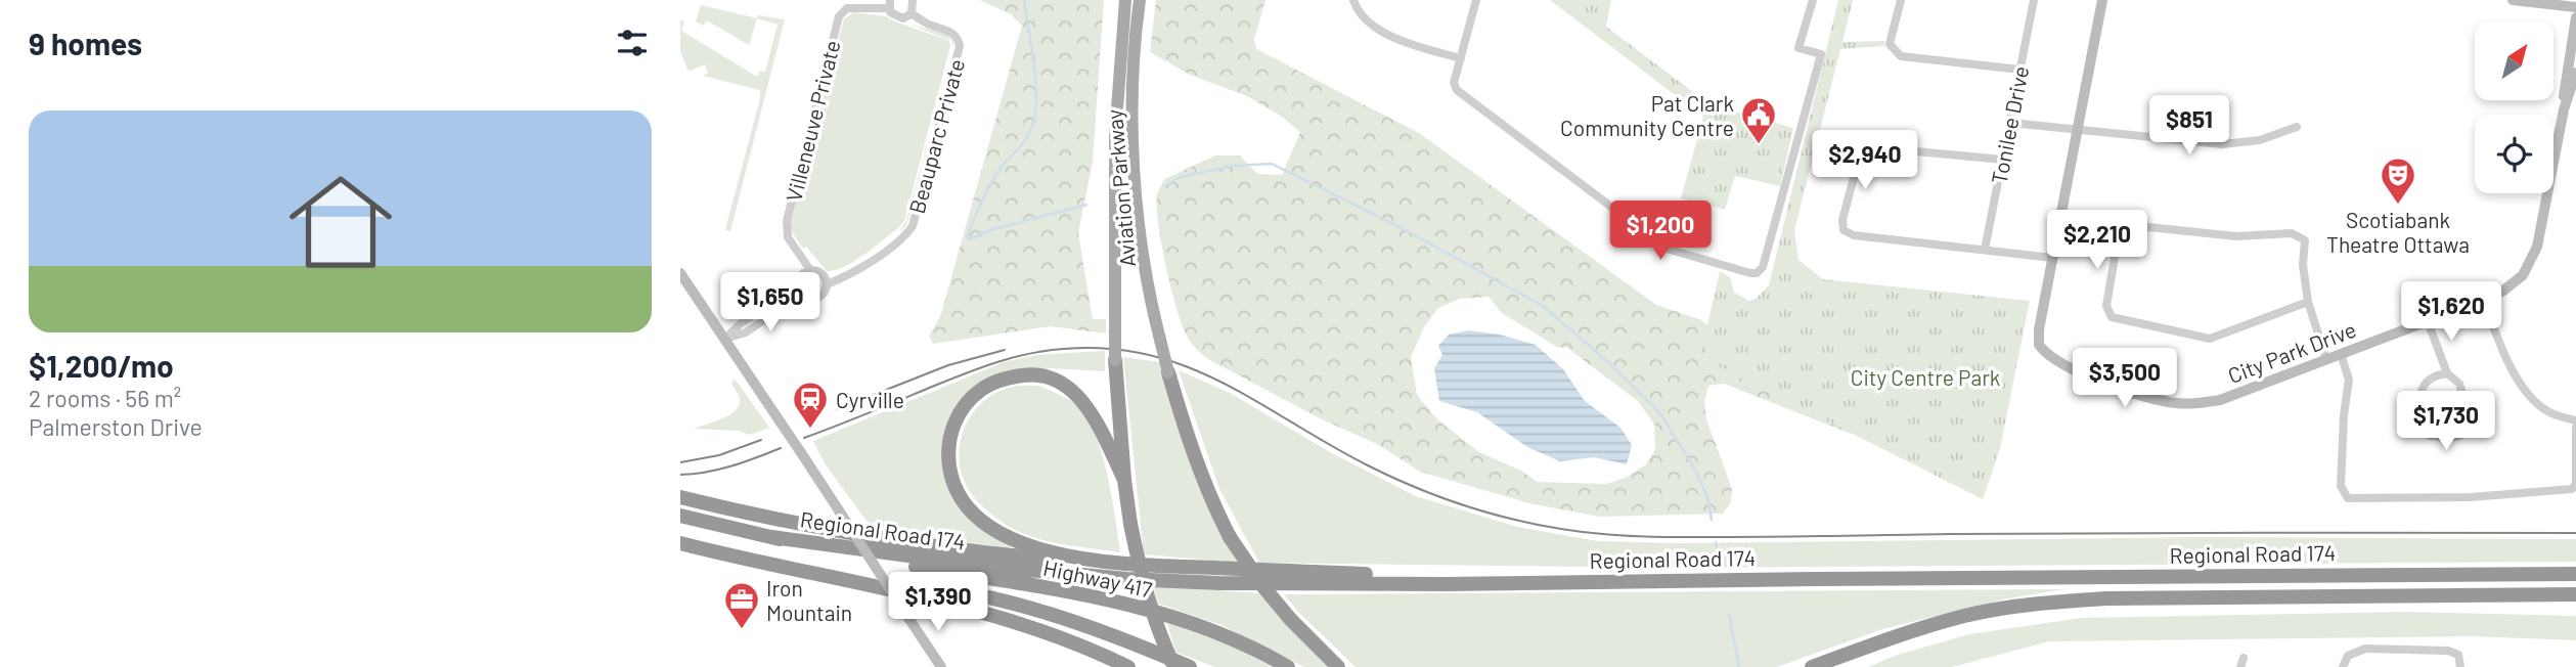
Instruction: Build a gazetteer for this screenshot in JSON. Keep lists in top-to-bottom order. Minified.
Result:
{"streets":{"highway":["Regional Road 174","Highway 417"],"main road":["Aviation Parkway"],"street":["Villeneuve Private","Tonilee Drive","Beauparc Private","City Park Drive"]},"crossings":[["Villeneuve Private","Beauparc Private"],["Regional Road 174","Highway 417"]],"parks":["City Centre Park"],"places":{"public building":["Pat Clark Community Centre"],"theatre":["Scotiabank Theatre Ottawa"],"station":["Cyrville"],"office":["Iron Mountain"]},"north":"top right","page":{"heading":"9 homes","list":[{"name":"$1,200/mo","note":"2 rooms · 56 m² · Palmerston Drive"}],"price":["$851","$2,940","$1,200","$2,210","$1,650","$1,620","$3,500","$1,730","$1,390"]}}
